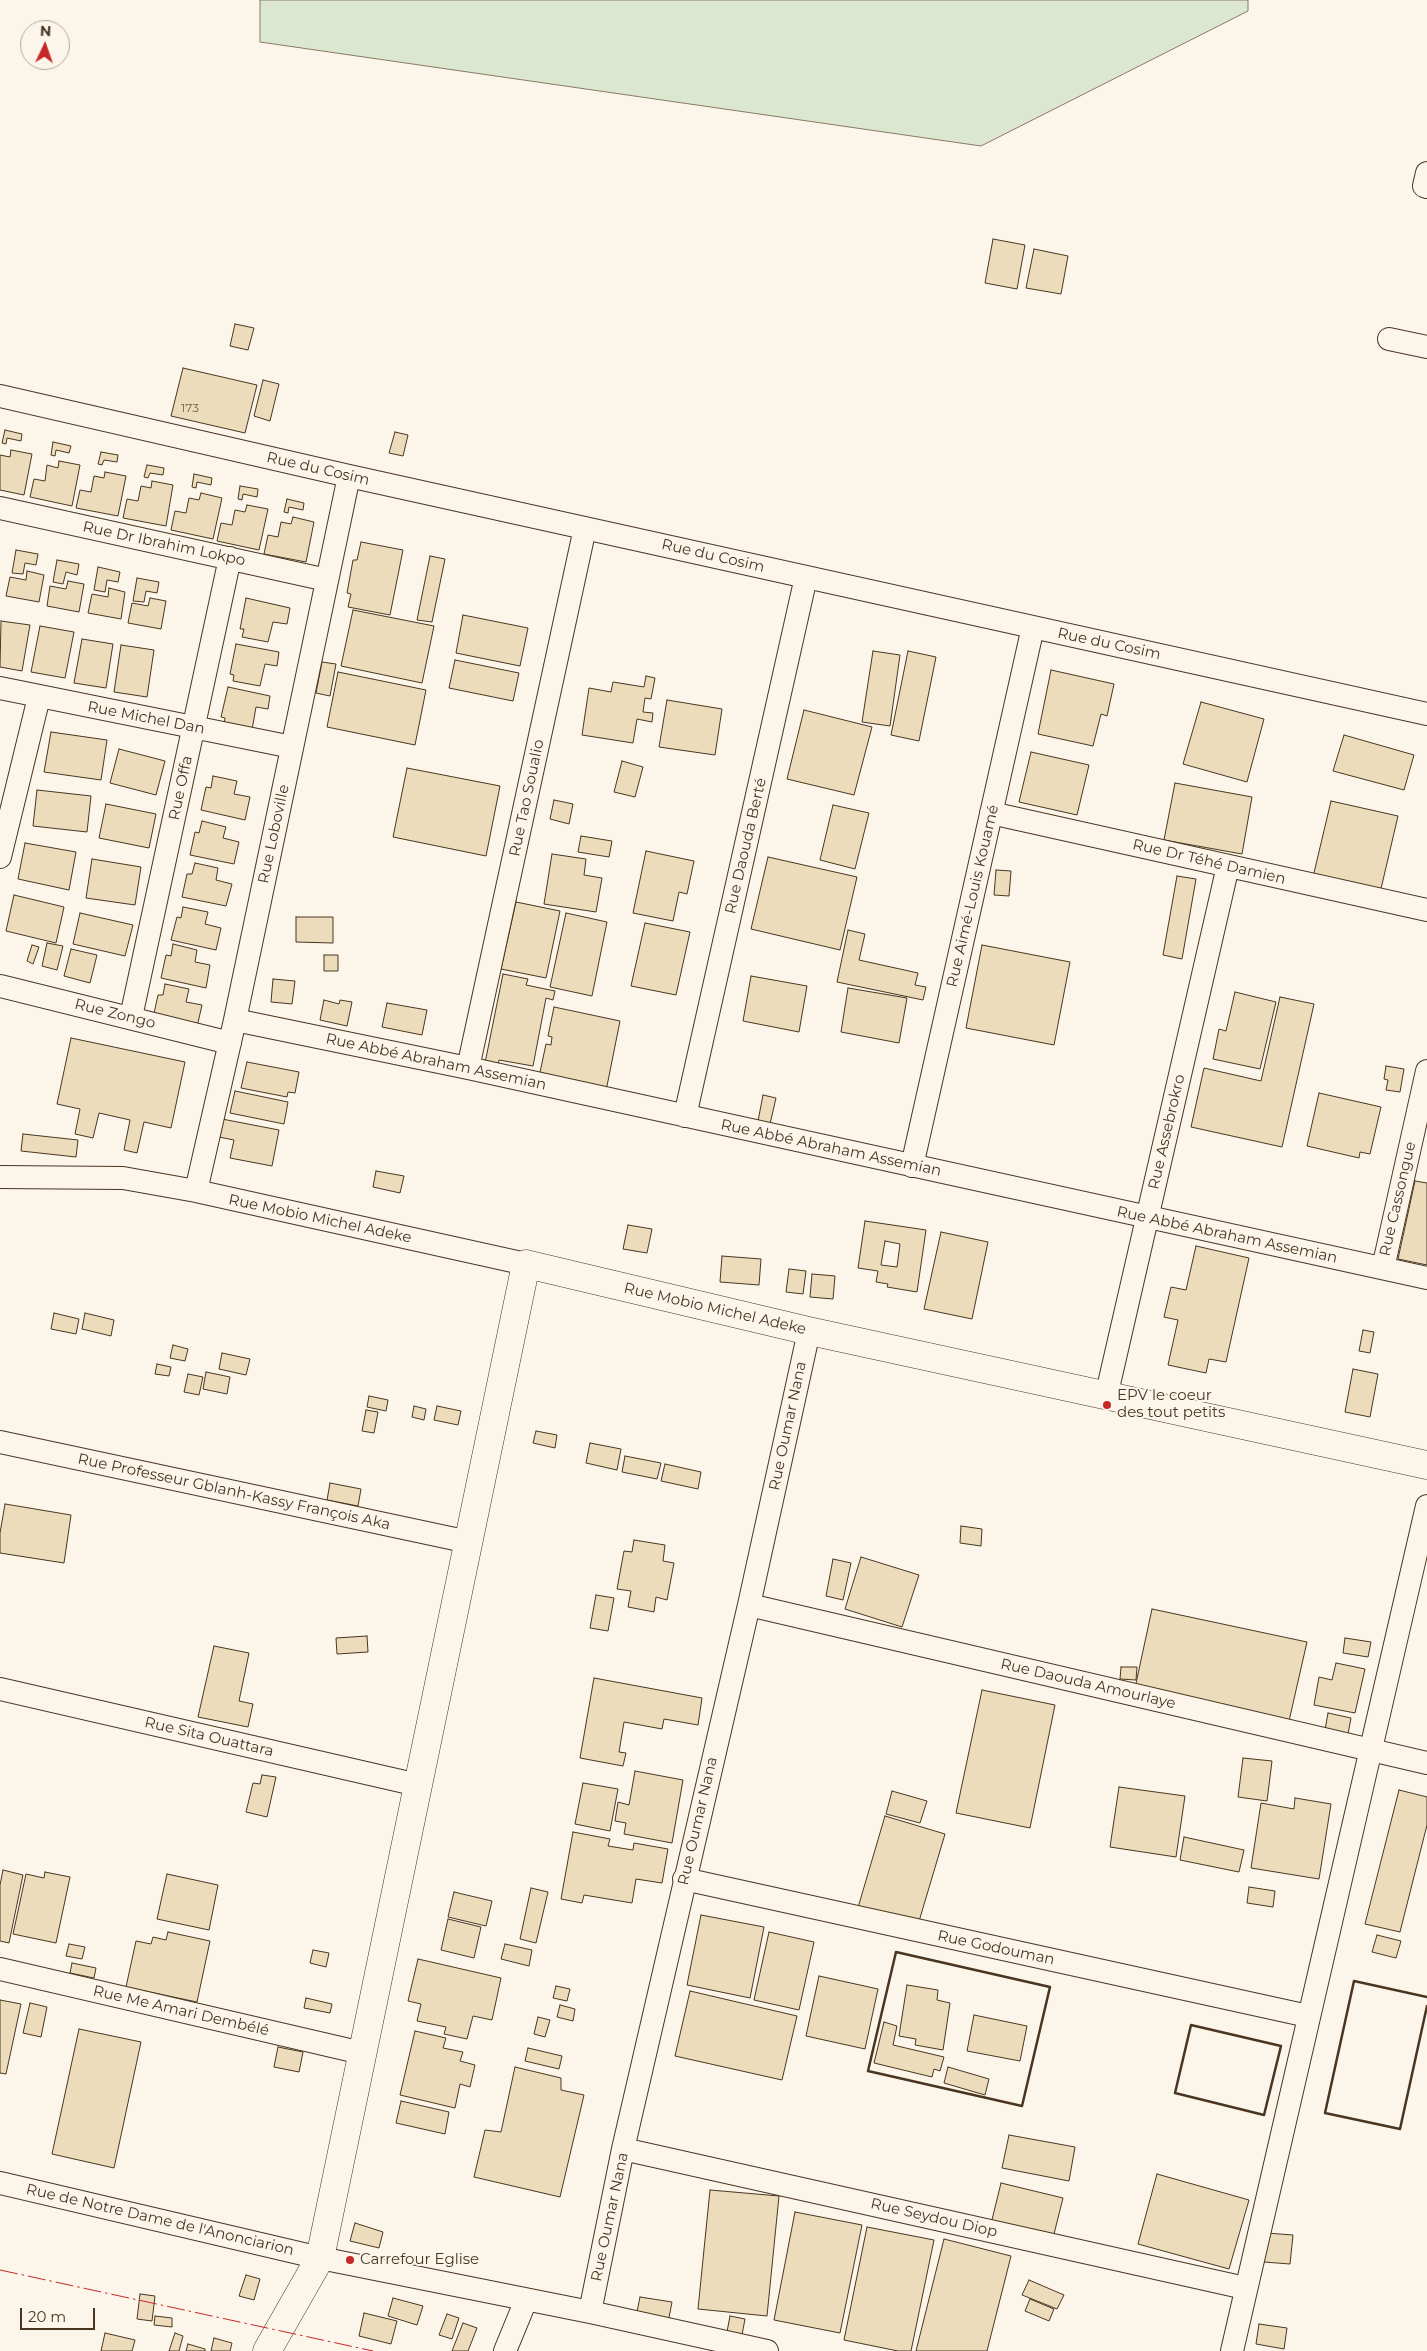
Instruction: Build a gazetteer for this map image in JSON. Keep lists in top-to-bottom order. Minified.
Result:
{"streets":{"street":["Rue du Cosim","Rue Dr Ibrahim Lokpo","Rue Michel Dan","Rue Offa","Rue Tao Soualio","Rue Loboville","Rue Daouda Berté","Rue Dr Téhé Damien","Rue Aimé-Louis Kouamé","Rue Zongo","Rue Abbé Abraham Assemian","Rue Assebrokro","Rue Cassongue","Rue Mobio Michel Adeke","Rue Oumar Nana","Rue Professeur Gblanh-Kassy François Aka","Rue Daouda Amourlaye","Rue Sita Ouattara","Rue Godouman","Rue Me Amari Dembélé","Rue Seydou Diop","Rue de Notre Dame de l'Anonciarion"]},"crossings":[["Rue du Cosim","Rue Tao Soualio"],["Rue du Cosim","Rue Loboville"],["Rue du Cosim","Rue Daouda Berté"],["Rue du Cosim","Rue Aimé-Louis Kouamé"],["Rue Dr Ibrahim Lokpo","Rue Offa"],["Rue Dr Ibrahim Lokpo","Rue Loboville"],["Rue Michel Dan","Rue Offa"],["Rue Michel Dan","Rue Loboville"],["Rue Offa","Rue Zongo"],["Rue Tao Soualio","Rue Abbé Abraham Assemian"],["Rue Loboville","Rue Zongo"],["Rue Loboville","Rue Abbé Abraham Assemian"],["Rue Loboville","Rue Mobio Michel Adeke"],["Rue Daouda Berté","Rue Abbé Abraham Assemian"],["Rue Dr Téhé Damien","Rue Aimé-Louis Kouamé"],["Rue Dr Téhé Damien","Rue Assebrokro"],["Rue Aimé-Louis Kouamé","Rue Abbé Abraham Assemian"],["Rue Abbé Abraham Assemian","Rue Assebrokro"],["Rue Abbé Abraham Assemian","Rue Cassongue"],["Rue Assebrokro","Rue Mobio Michel Adeke"],["Rue Mobio Michel Adeke","Rue Oumar Nana"],["Rue Oumar Nana","Rue Daouda Amourlaye"],["Rue Oumar Nana","Rue Godouman"],["Rue Oumar Nana","Rue Seydou Diop"],["Rue Oumar Nana","Rue de Notre Dame de l'Anonciarion"]],"places":["EPV le coeur des tout petits","Carrefour Eglise"],"house_numbers":["173"],"scale_bar":"20 m","north":"top"}
